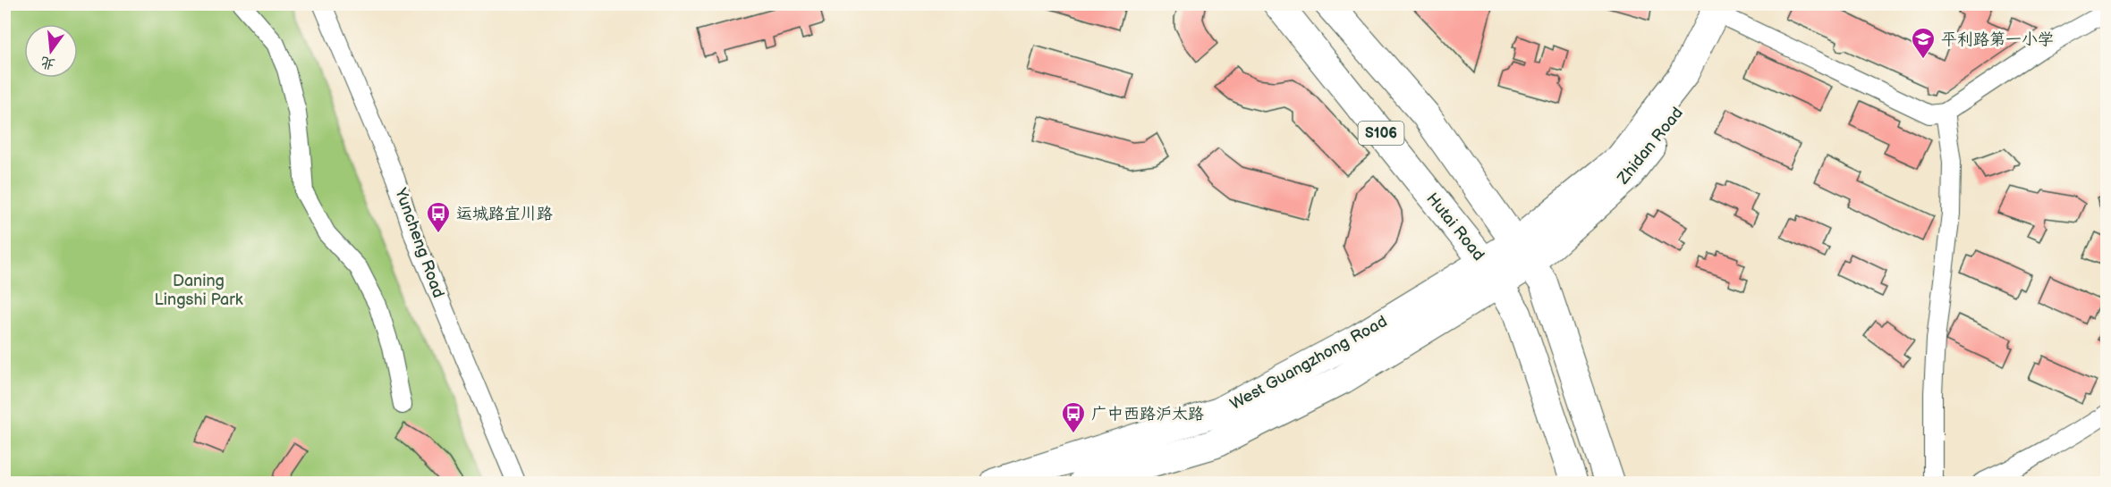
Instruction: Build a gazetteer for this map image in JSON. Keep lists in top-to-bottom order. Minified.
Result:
{"streets":{"main road":["S106","Zhidan Road","Hutai Road","West Guangzhong Road"],"street":["Yuncheng Road"]},"crossings":[["S106","Zhidan Road"],["S106","West Guangzhong Road"],["Zhidan Road","West Guangzhong Road"],["Hutai Road","West Guangzhong Road"]],"parks":["Daning Lingshi Park"],"places":{"school or university":["平利路第一小学"],"bus stop":["运城路宜川路","广中西路沪太路"]},"north":"bottom"}
